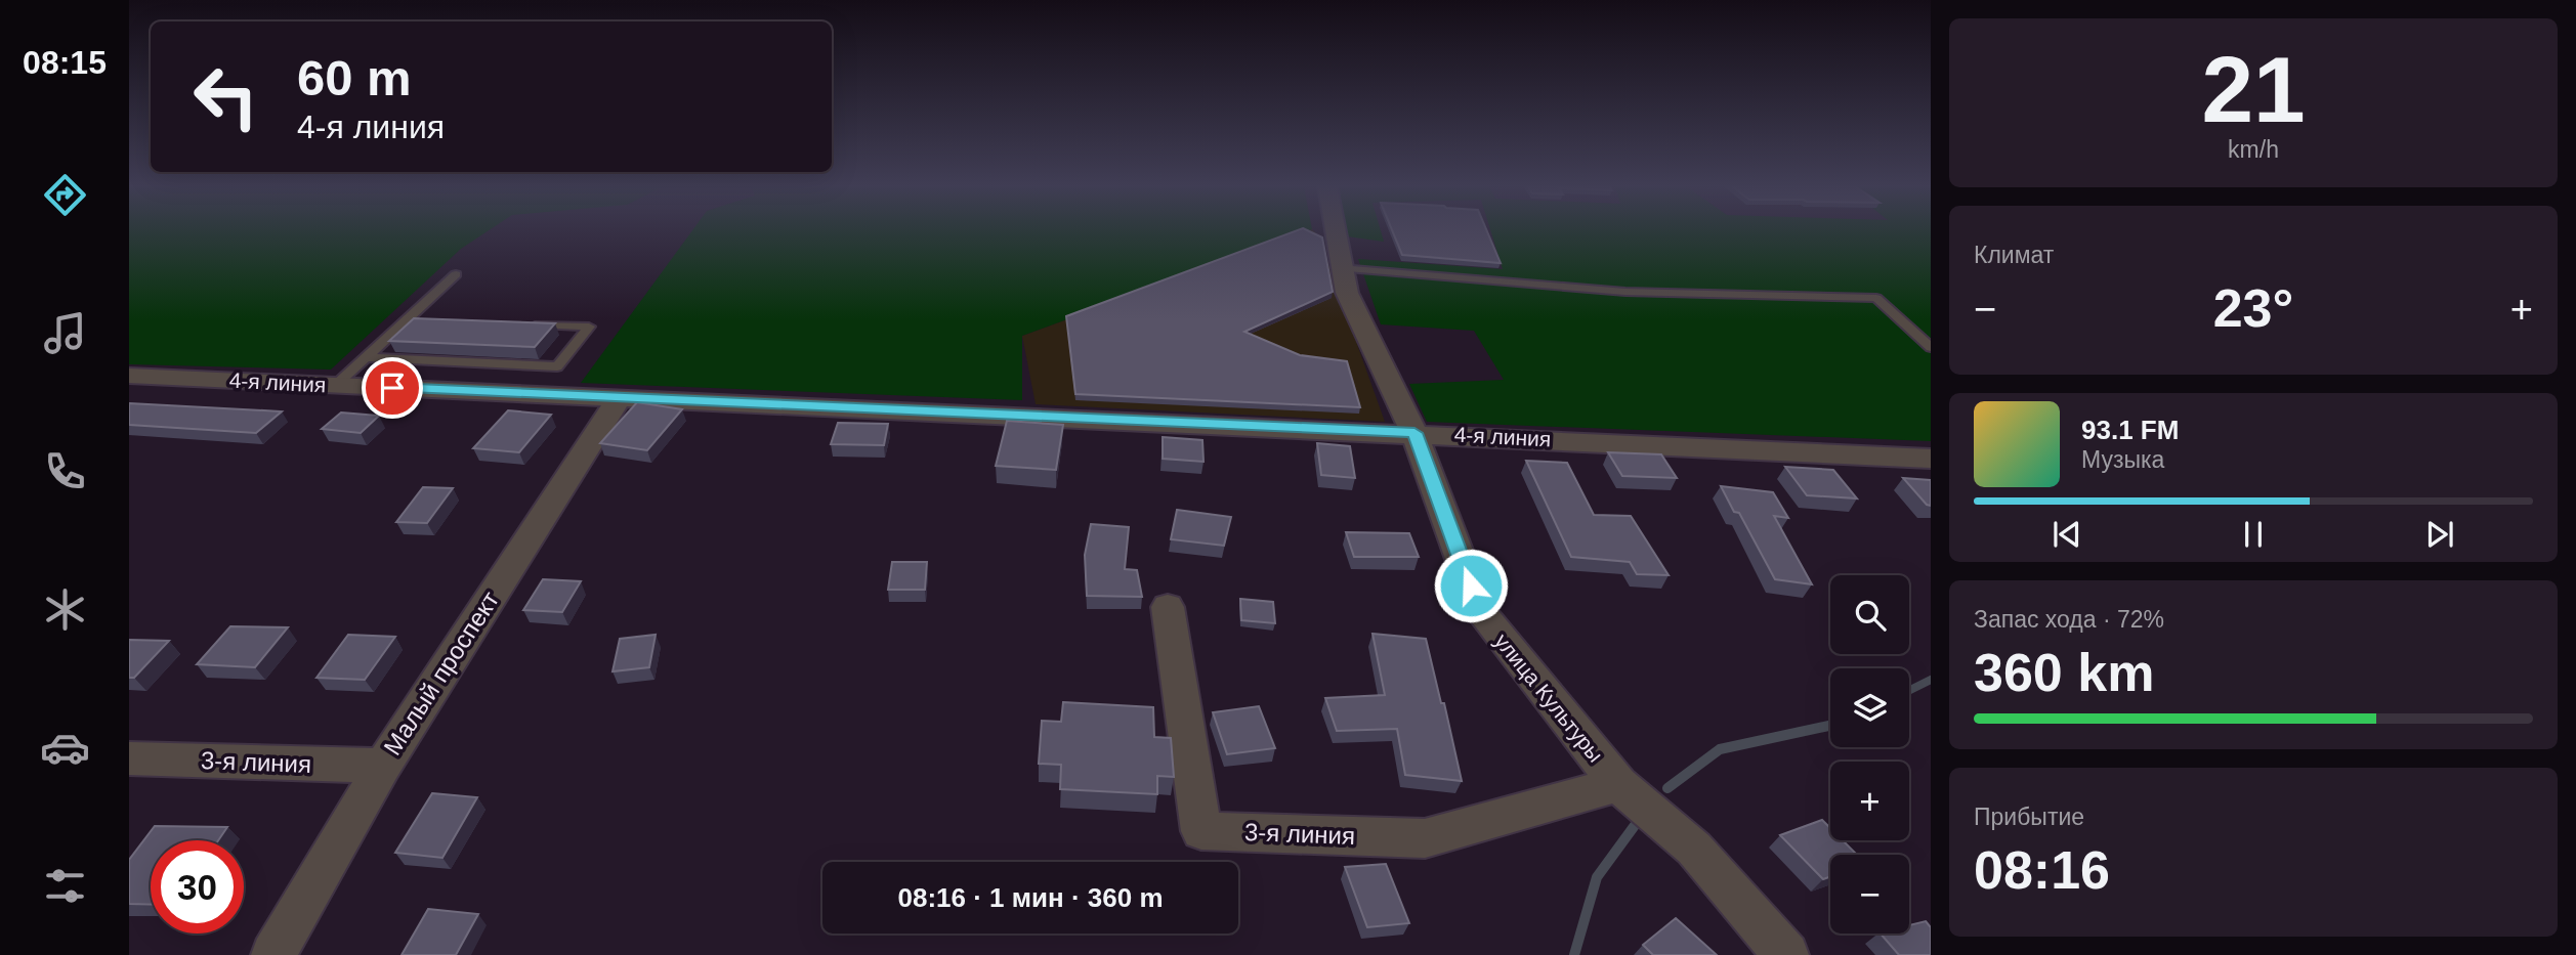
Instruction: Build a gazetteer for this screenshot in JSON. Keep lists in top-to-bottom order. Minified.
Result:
{"streets":{"street":["4-я линия","Малый проспект","улица Культуры","3-я линия"]},"crossings":[["4-я линия","Малый проспект"],["4-я линия","улица Культуры"],["Малый проспект","3-я линия"],["улица Культуры","3-я линия"]],"page":{"tabs":"08:15","tile":[["21","km/h"],"Климат",["Запас хода · 72%","360 km"],["Прибытие","08:16"]],"turn":["60 m","4-я линия"],"heat":["−","23°","+"],"song":["93.1 FM","Музыка"],"map_buttons":["+","−"],"limit":"30","trip":"08:16 · 1 мин · 360 m"}}
